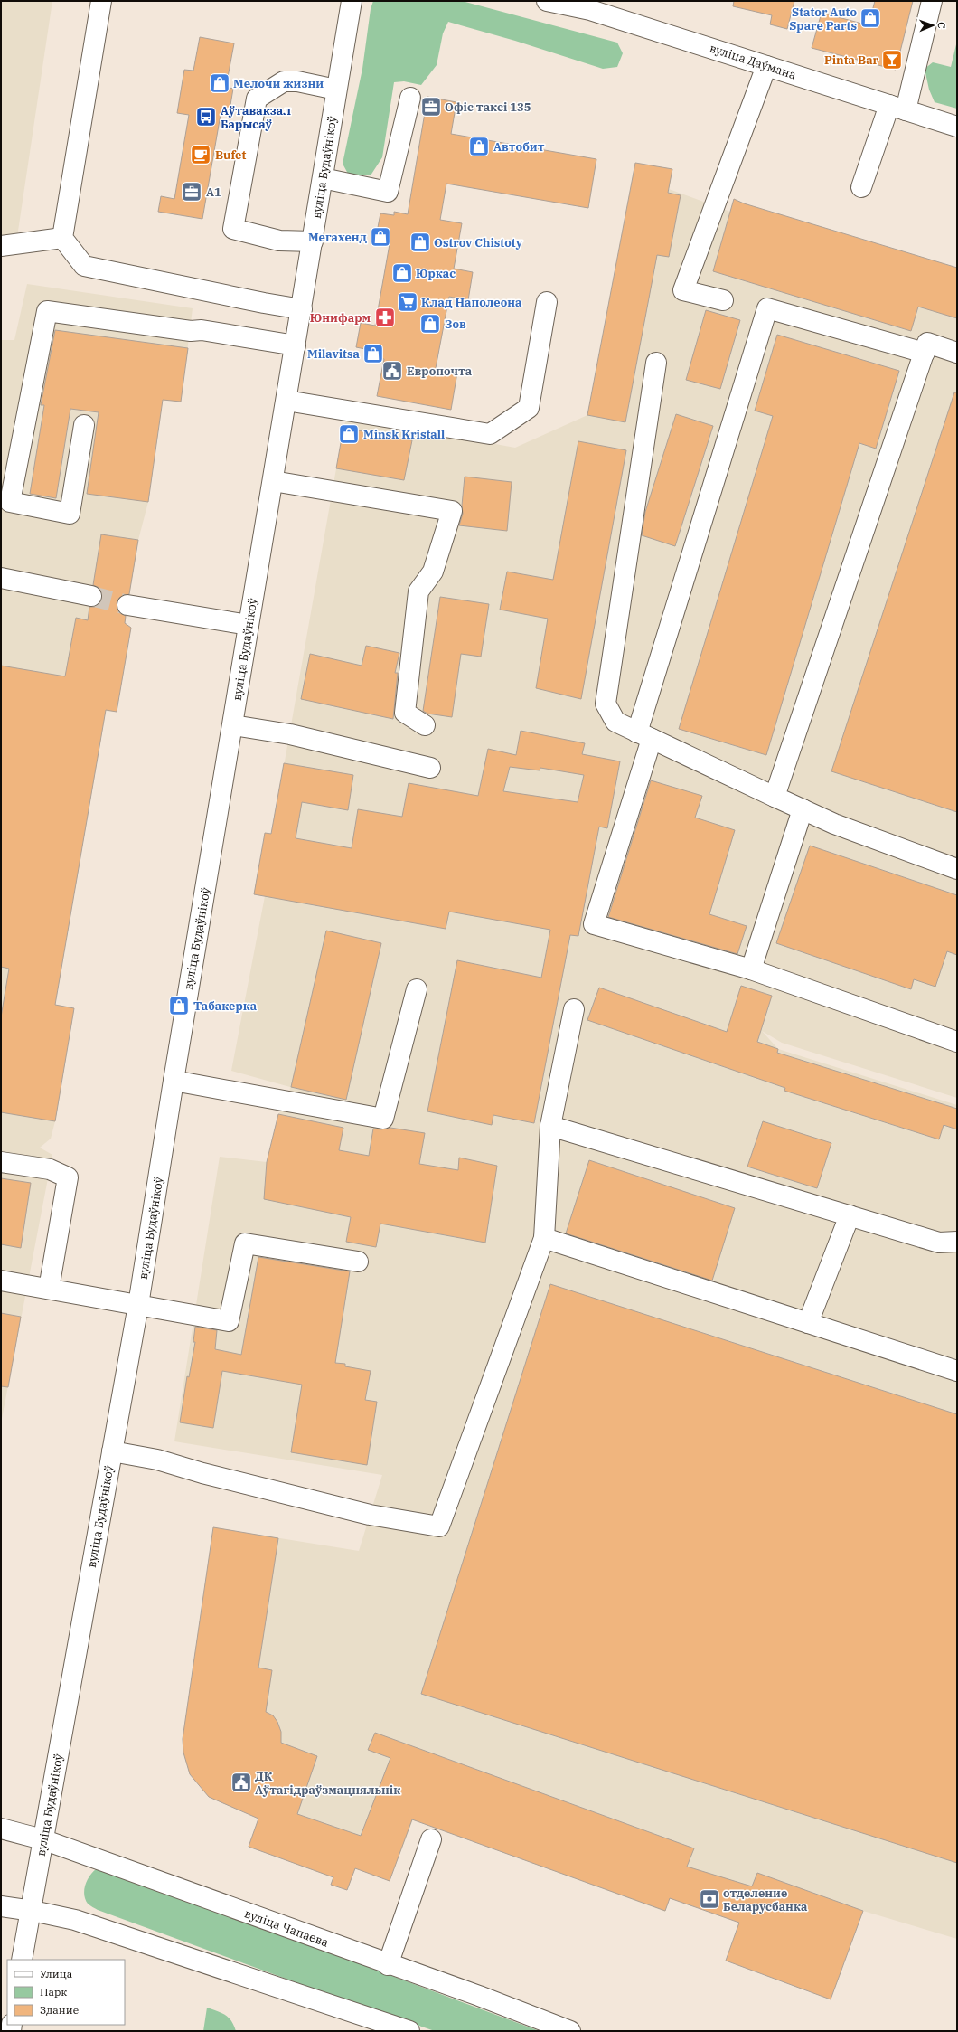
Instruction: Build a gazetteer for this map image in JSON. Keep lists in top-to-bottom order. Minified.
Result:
{"streets":{"main road":["вуліца Даўмана","вуліца Будаўнікоў","вуліца Чапаева"]},"crossings":[["вуліца Будаўнікоў","вуліца Чапаева"]],"places":{"shop":["Stator Auto Spare Parts","Мелочи жизни","Автобит","Мегахенд","Ostrov Chistoty","Юркас","Зов","Milavitsa","Minsk Kristall","Табакерка"],"bar":["Pinta Bar"],"office":["Офіс таксі 135","A1"],"bus stop":["Аўтавакзал Барысаў"],"cafe":["Bufet"],"supermarket":["Клад Наполеона"],"pharmacy":["Юнифарм"],"public building":["Европочта","ДК Аўтагідраўзмацняльнік"],"bank":["отделение Беларусбанка"]},"legend":["Улица","Парк","Здание"],"north":"right"}
